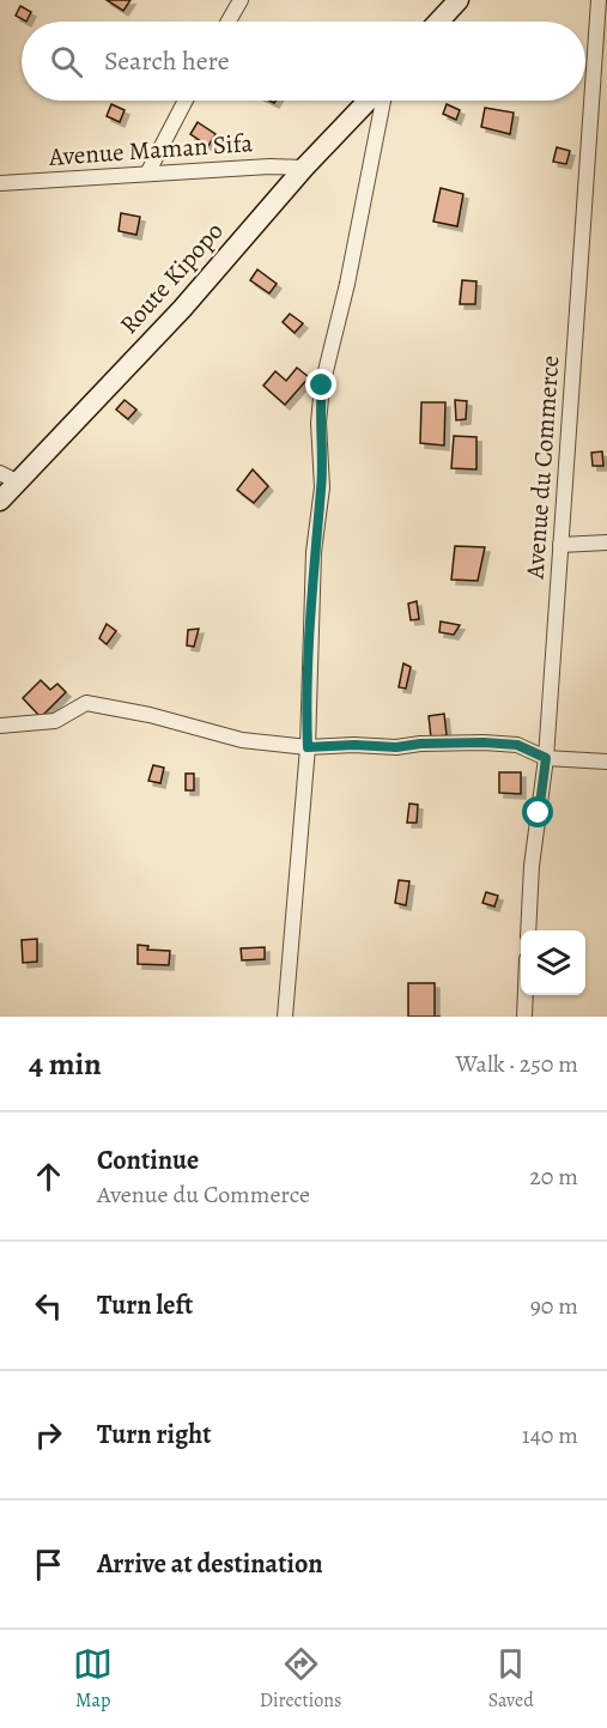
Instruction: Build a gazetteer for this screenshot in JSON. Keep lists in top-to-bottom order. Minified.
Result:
{"streets":{"main road":["Route Kipopo"],"street":["Avenue Maman Sifa","Avenue du Commerce"]},"crossings":[["Avenue Maman Sifa","Route Kipopo"]],"page":{"search":"Search here","heading":["4 min","Walk · 250 m"],"list":[["Continue","Avenue du Commerce","20 m"],["Turn left","90 m"],["Turn right","140 m"],"Arrive at destination"],"nav":["Map","Directions","Saved"]}}
